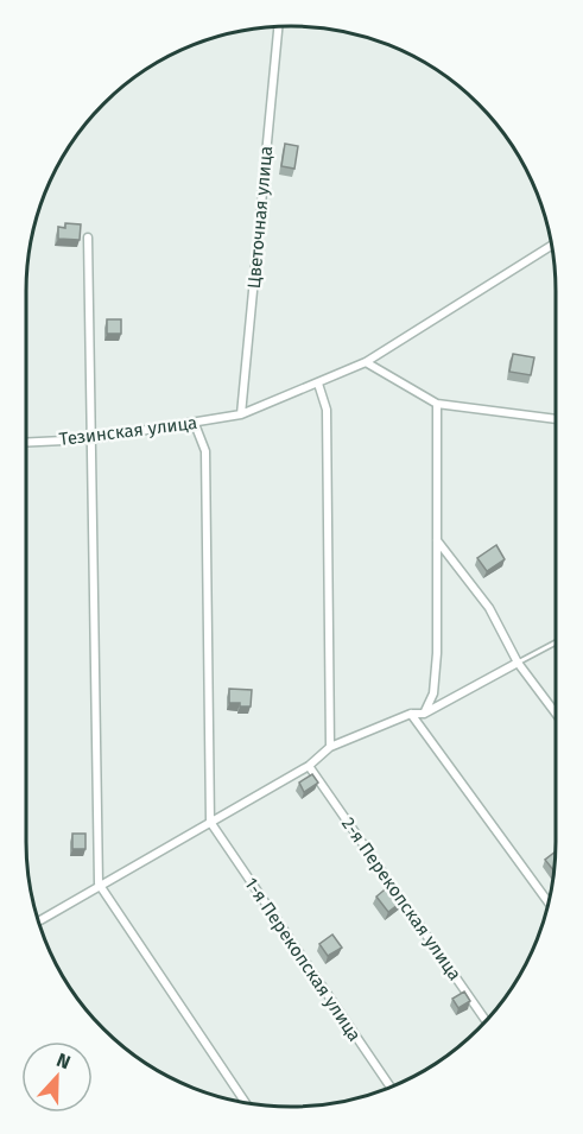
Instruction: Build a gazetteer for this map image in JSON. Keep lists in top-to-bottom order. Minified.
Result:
{"streets":{"street":["Цветочная улица","Тезинская улица","2-я Перекопская улица","1-я Перекопская улица"]},"crossings":[["Цветочная улица","Тезинская улица"]],"north":"top"}
